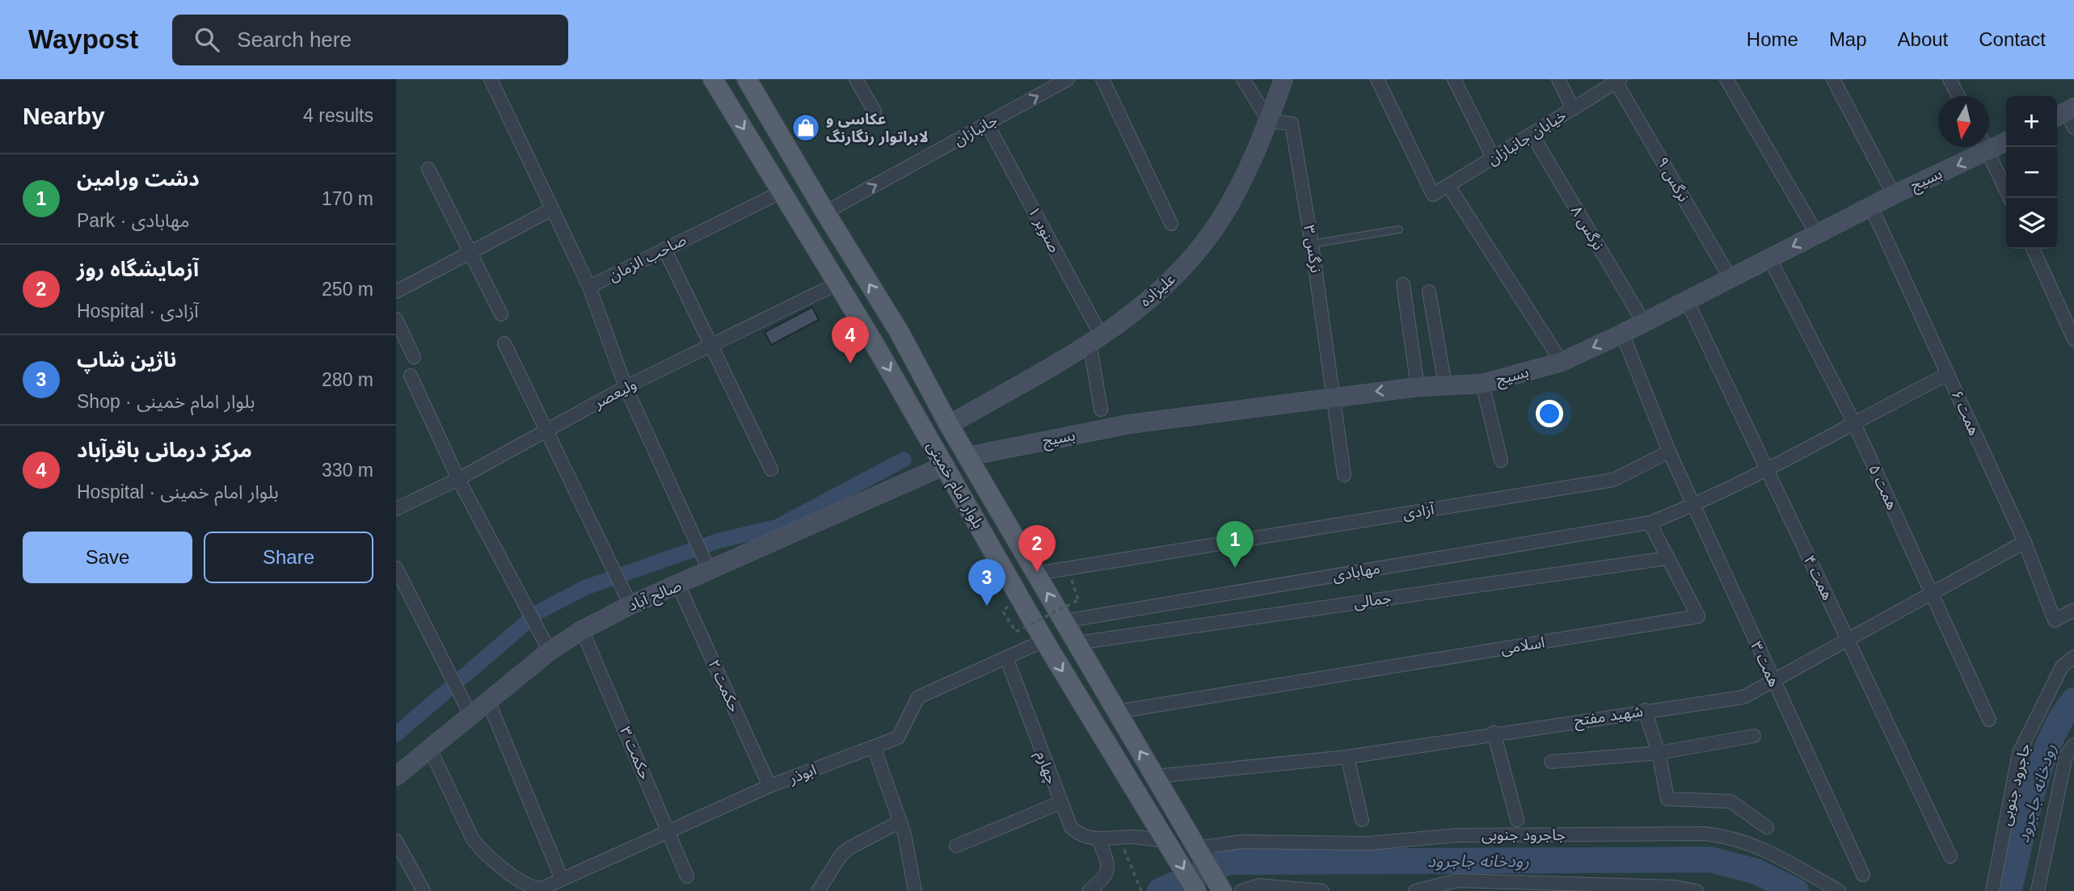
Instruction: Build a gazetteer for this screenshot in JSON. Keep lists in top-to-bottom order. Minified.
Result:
{"streets":{"main road":["بلوار امام خمینی"],"street":["جانبازان","خیابان جانبازان","نرگس ۹","بسیج","نرگس ۸","صنوبر ۱","نرگس ۳","صاحب الزمان","علیزاده","ولیعصر","همت ۶","همت ۵","آزادی","مهابادی","همت ۴","صالح آباد","جمالی","اسلامی","همت ۳","حکمت ۲","شهید مفتح","حکمت ۳","چهارم","ابوذر","جاجرود جنوبی"]},"crossings":[["جانبازان","صنوبر ۱"],["جانبازان","بلوار امام خمینی"],["خیابان جانبازان","نرگس ۹"],["خیابان جانبازان","نرگس ۸"],["نرگس ۹","بسیج"],["بسیج","نرگس ۸"],["بسیج","نرگس ۳"],["بسیج","همت ۶"],["بسیج","بلوار امام خمینی"],["بسیج","همت ۵"],["بسیج","همت ۴"],["صنوبر ۱","علیزاده"],["نرگس ۳","علیزاده"],["صاحب الزمان","بلوار امام خمینی"],["علیزاده","بلوار امام خمینی"],["ولیعصر","بلوار امام خمینی"],["همت ۶","شهید مفتح"],["بلوار امام خمینی","آزادی"],["بلوار امام خمینی","مهابادی"],["بلوار امام خمینی","صالح آباد"],["بلوار امام خمینی","جمالی"],["بلوار امام خمینی","اسلامی"],["بلوار امام خمینی","شهید مفتح"],["بلوار امام خمینی","چهارم"],["بلوار امام خمینی","ابوذر"],["بلوار امام خمینی","جاجرود جنوبی"],["همت ۵","شهید مفتح"],["آزادی","همت ۳"],["مهابادی","اسلامی"],["همت ۴","شهید مفتح"],["صالح آباد","حکمت ۲"],["صالح آباد","حکمت ۳"],["جمالی","اسلامی"],["همت ۳","شهید مفتح"],["حکمت ۲","ابوذر"],["حکمت ۳","ابوذر"],["چهارم","ابوذر"]],"one_way":["جانبازان"],"water":["رودخانه جاجرود"],"places":{"shop":["عکاسی و لابراتوار رنگارنگ"]},"north":"bottom","page":{"header":"Waypost","search":"Search here","nav":["Home","Map","About","Contact"],"heading":["Nearby","4 results"],"map_buttons":["+","−"],"list":[{"mark":"1","name":"دشت ورامین","note":"Park · مهابادی","value":"170 m"},{"mark":"2","name":"آزمایشگاه روز","note":"Hospital · آزادی","value":"250 m"},{"mark":"3","name":"ناژین شاپ","note":"Shop · بلوار امام خمینی","value":"280 m"},{"mark":"4","name":"مرکز درمانی باقرآباد","note":"Hospital · بلوار امام خمینی","value":"330 m"}],"pins":["4","1","2","3"],"buttons":["Save","Share"]}}
